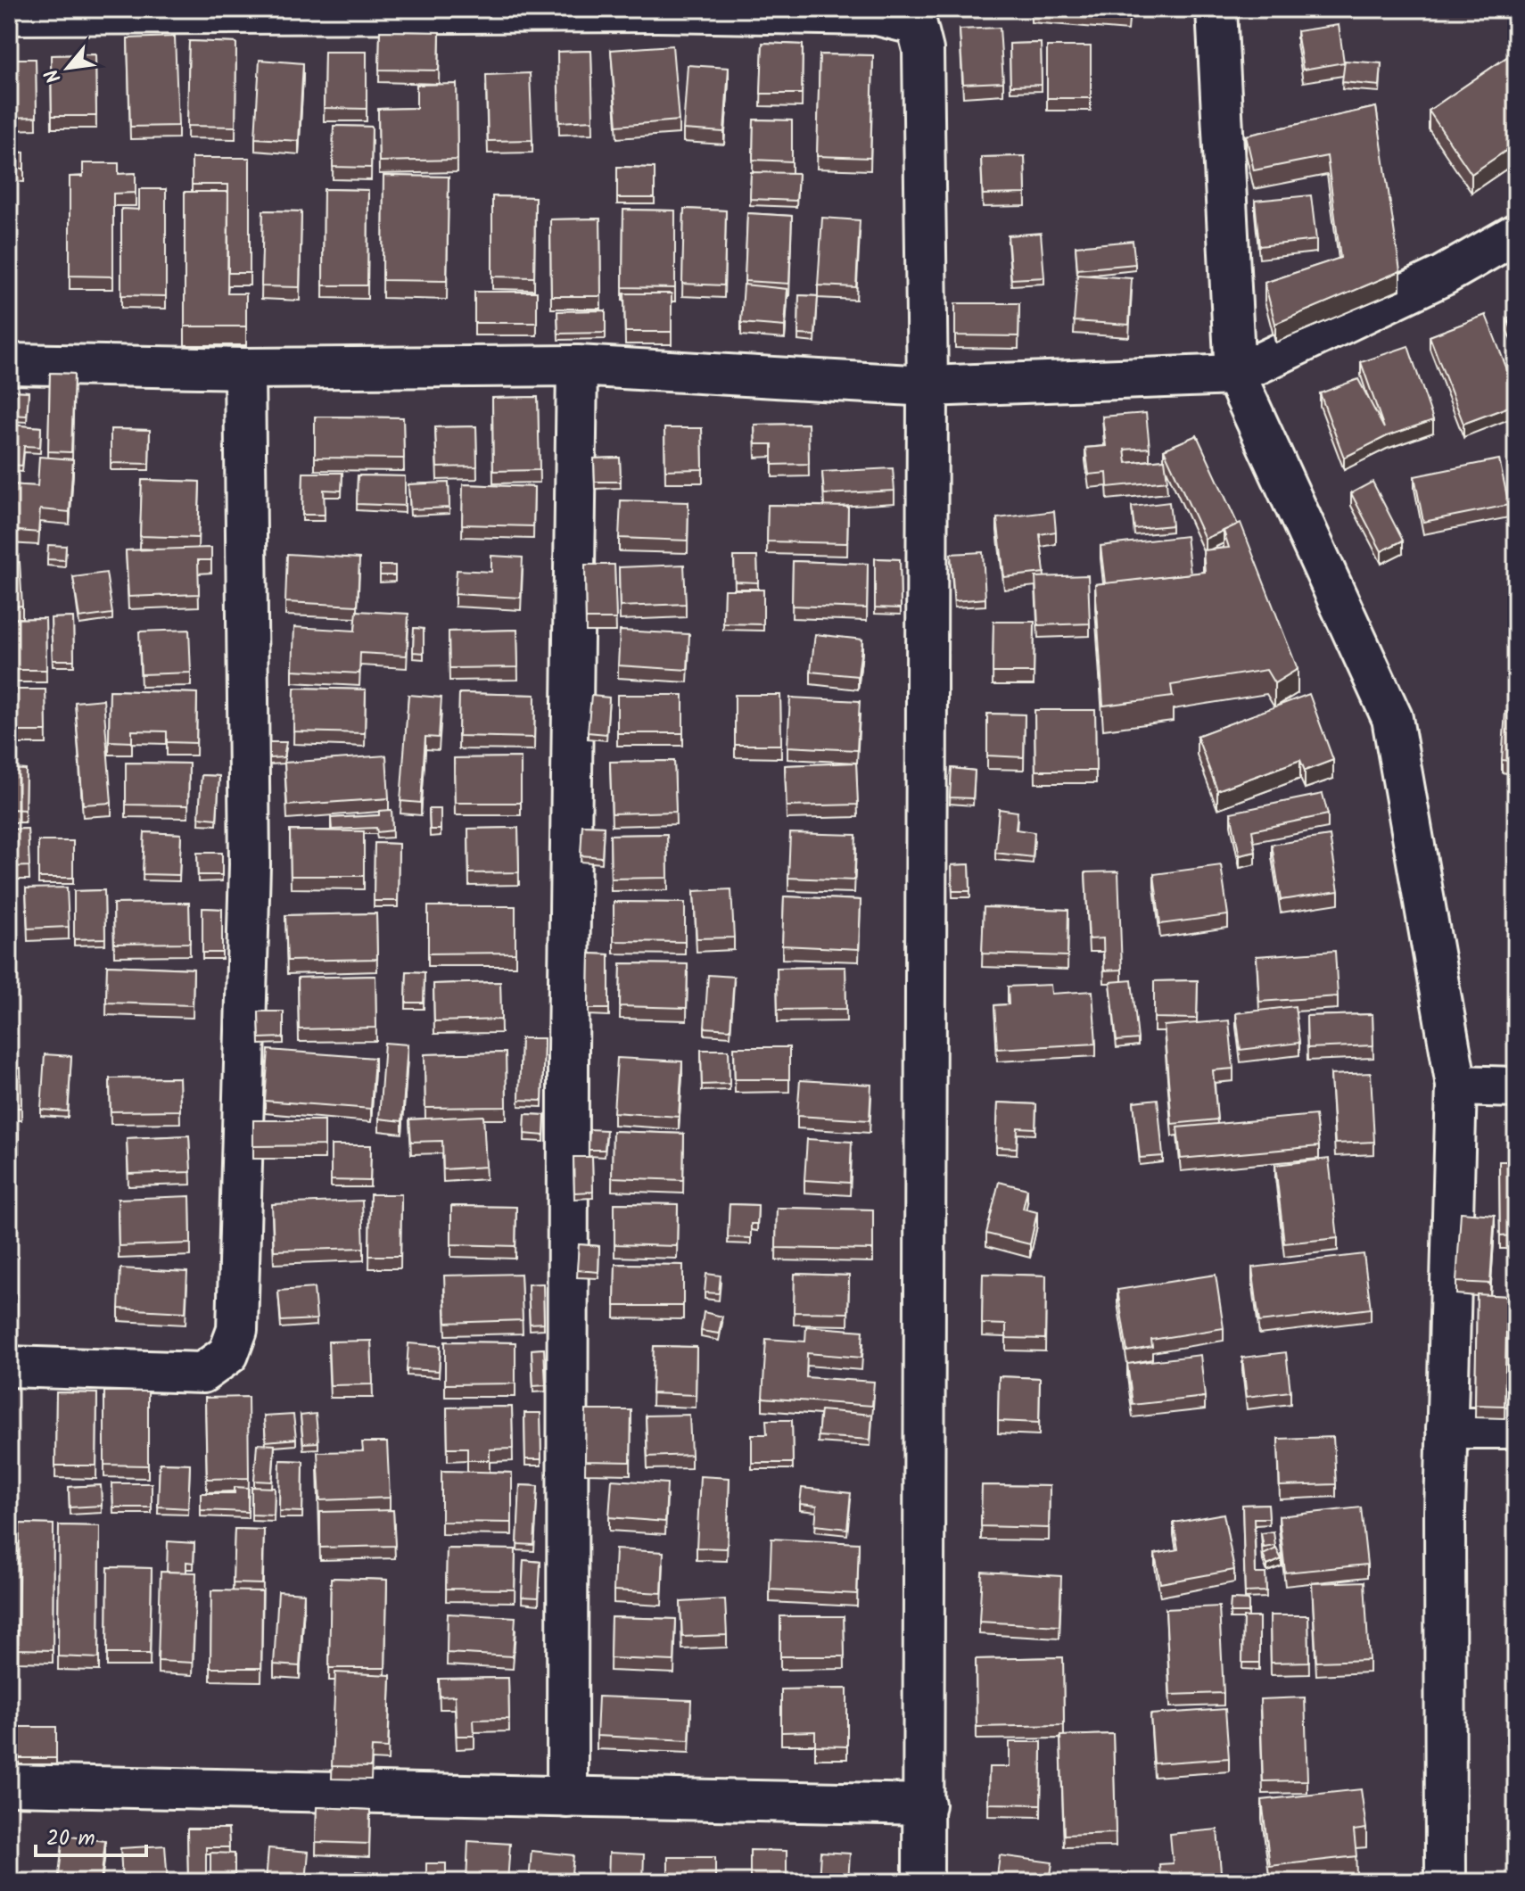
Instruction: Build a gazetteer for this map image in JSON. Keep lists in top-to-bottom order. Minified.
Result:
{"scale_bar":"20 m","north":"bottom left"}
